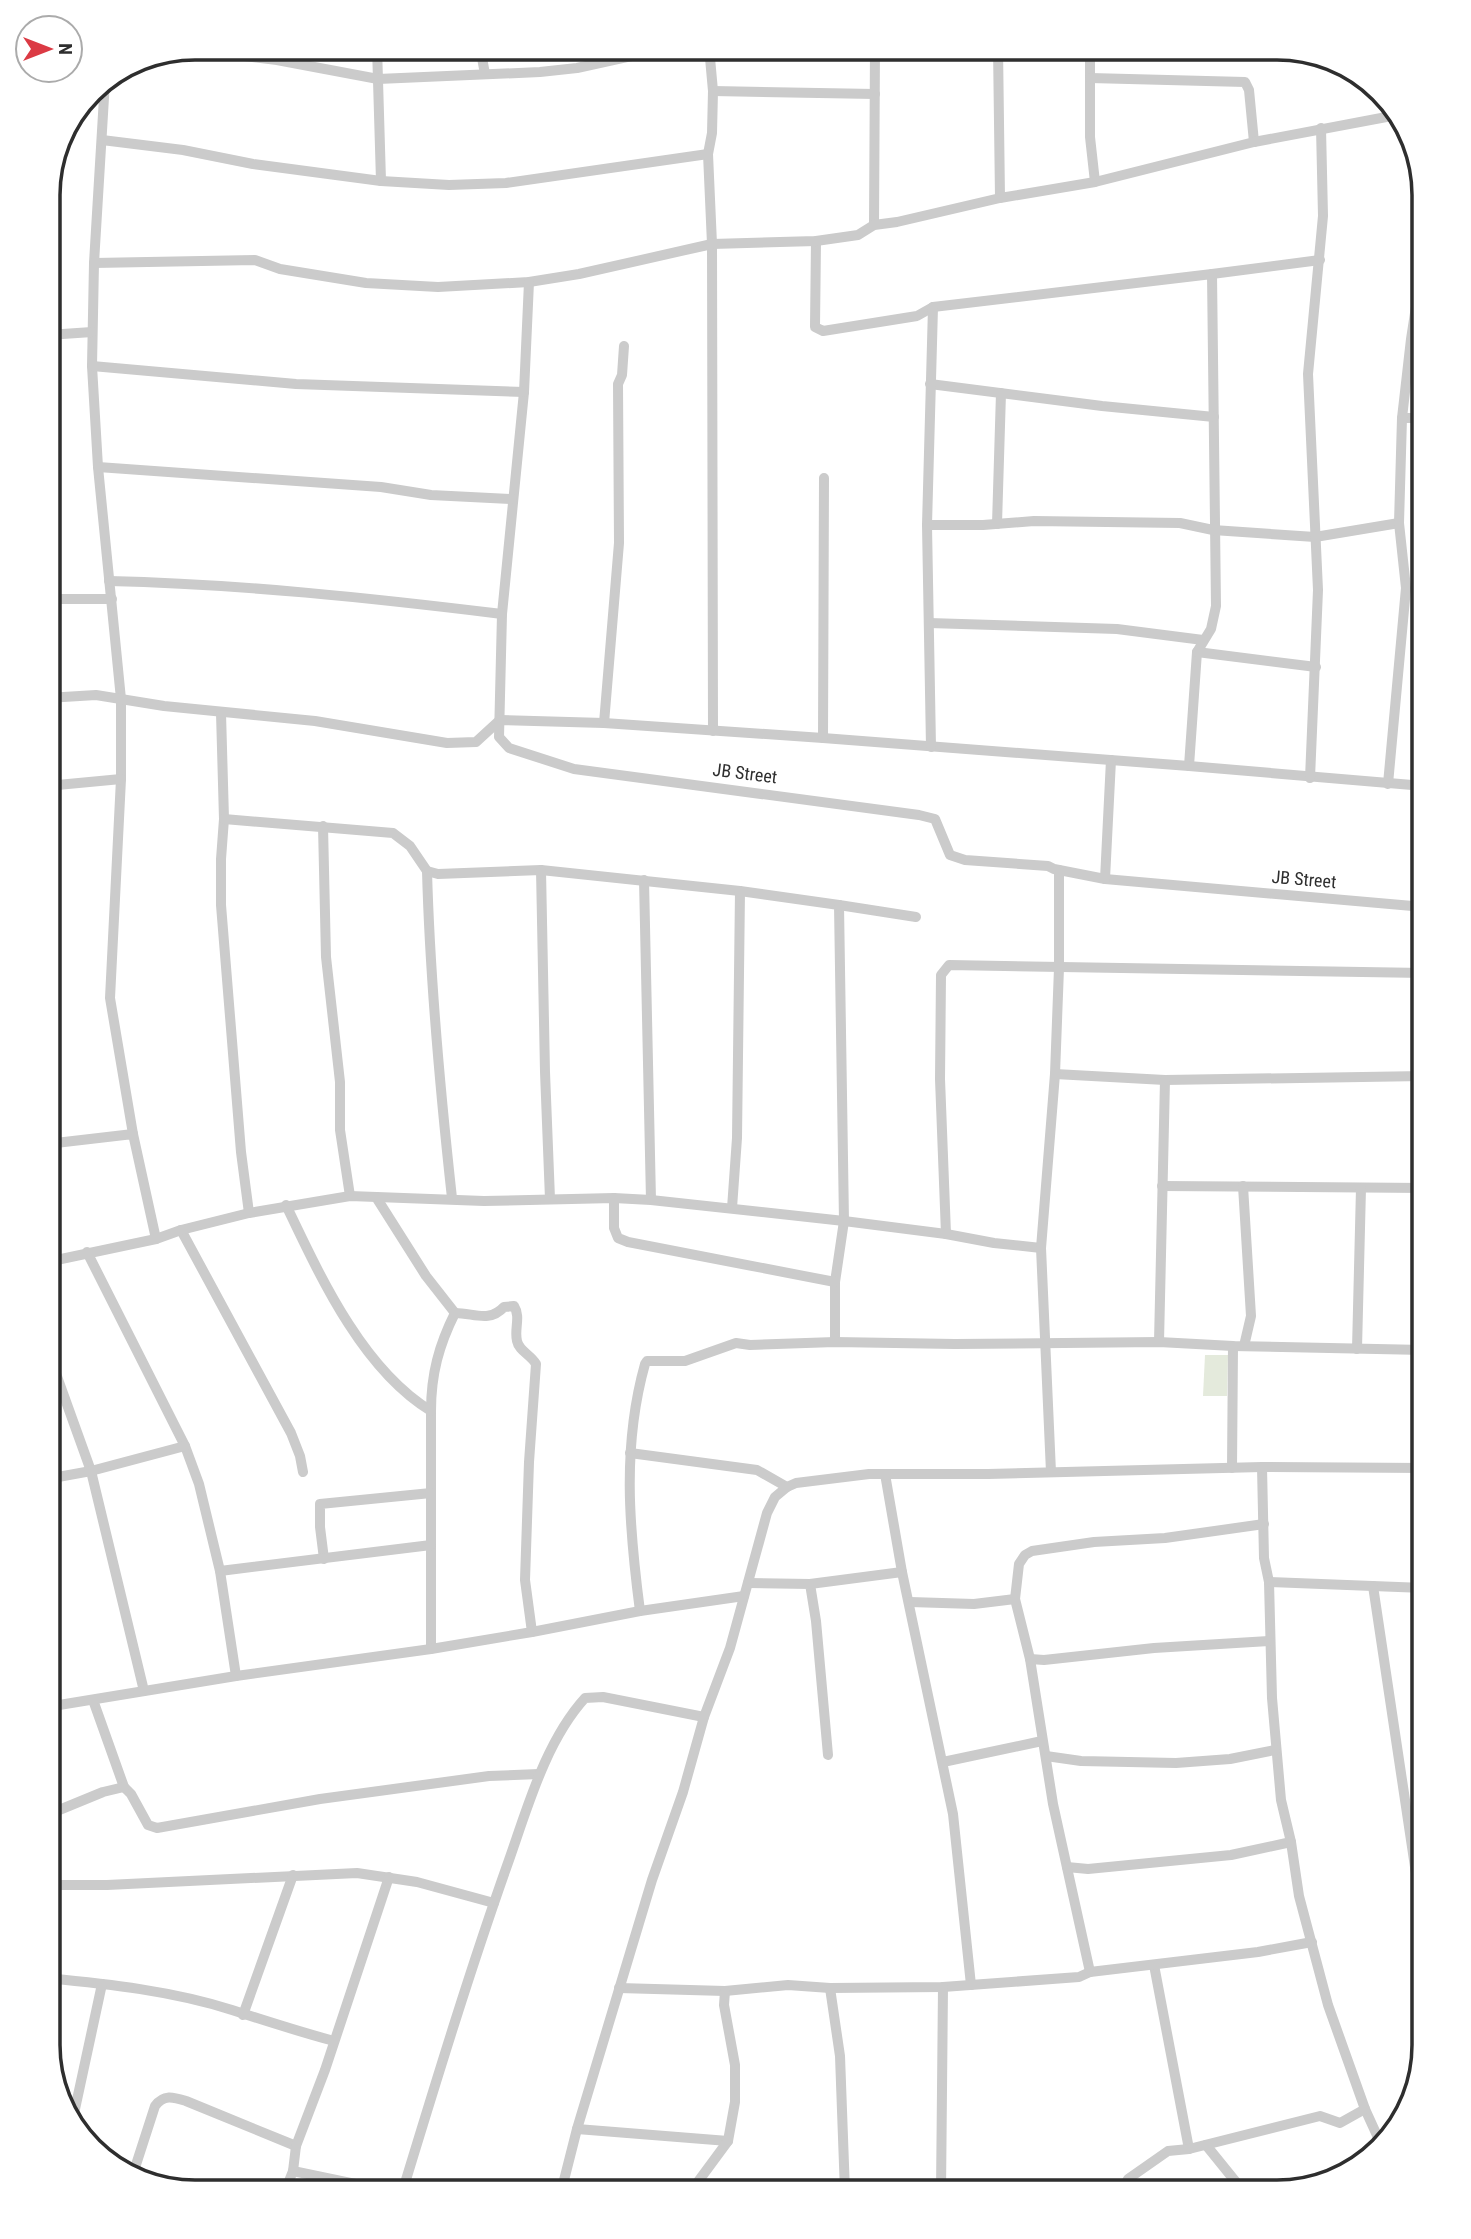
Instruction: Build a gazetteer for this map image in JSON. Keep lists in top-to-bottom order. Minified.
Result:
{"streets":{"street":["JB Street"]},"north":"right"}
